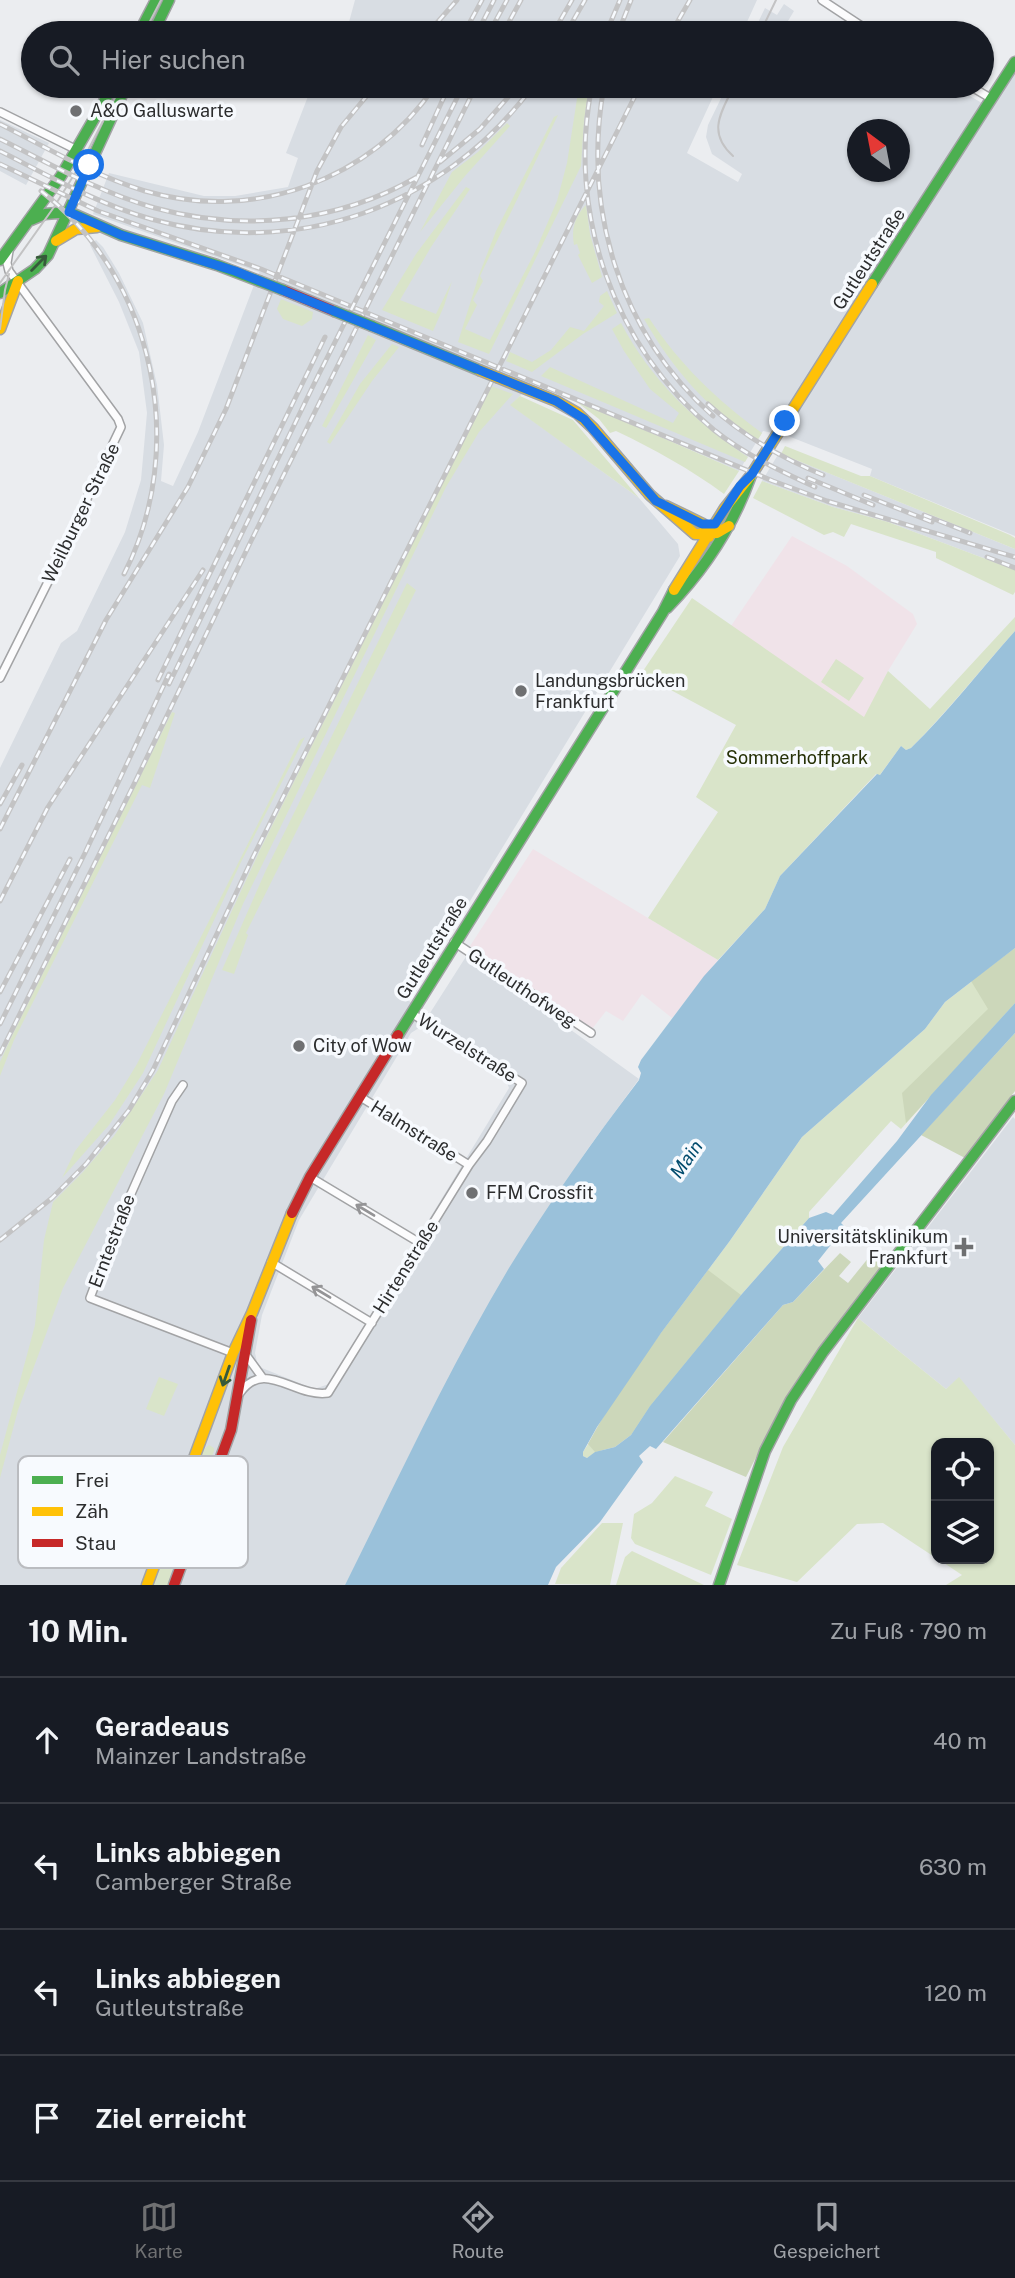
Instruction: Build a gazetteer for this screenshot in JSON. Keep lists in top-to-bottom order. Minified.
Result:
{"streets":{"main road":["Gutleutstraße"],"street":["Weilburger Straße","Gutleuthofweg","Wurzelstraße","Halmstraße","Erntestraße","Hirtenstraße"]},"crossings":[["Gutleutstraße","Gutleuthofweg"],["Gutleutstraße","Wurzelstraße"],["Gutleutstraße","Halmstraße"],["Gutleutstraße","Erntestraße"],["Wurzelstraße","Hirtenstraße"],["Halmstraße","Hirtenstraße"]],"water":["Main"],"parks":["Sommerhoffpark"],"places":{"other":["A&O Galluswarte","Landungsbrücken Frankfurt","City of Wow","FFM Crossfit"],"health":["Universitätsklinikum Frankfurt"]},"legend":["Frei","Zäh","Stau"],"north":"top left","page":{"search":"Hier suchen","heading":["10 Min.","Zu Fuß · 790 m"],"list":[["Geradeaus","Mainzer Landstraße","40 m"],["Links abbiegen","Camberger Straße","630 m"],["Links abbiegen","Gutleutstraße","120 m"],"Ziel erreicht"],"nav":["Karte","Route","Gespeichert"]}}
